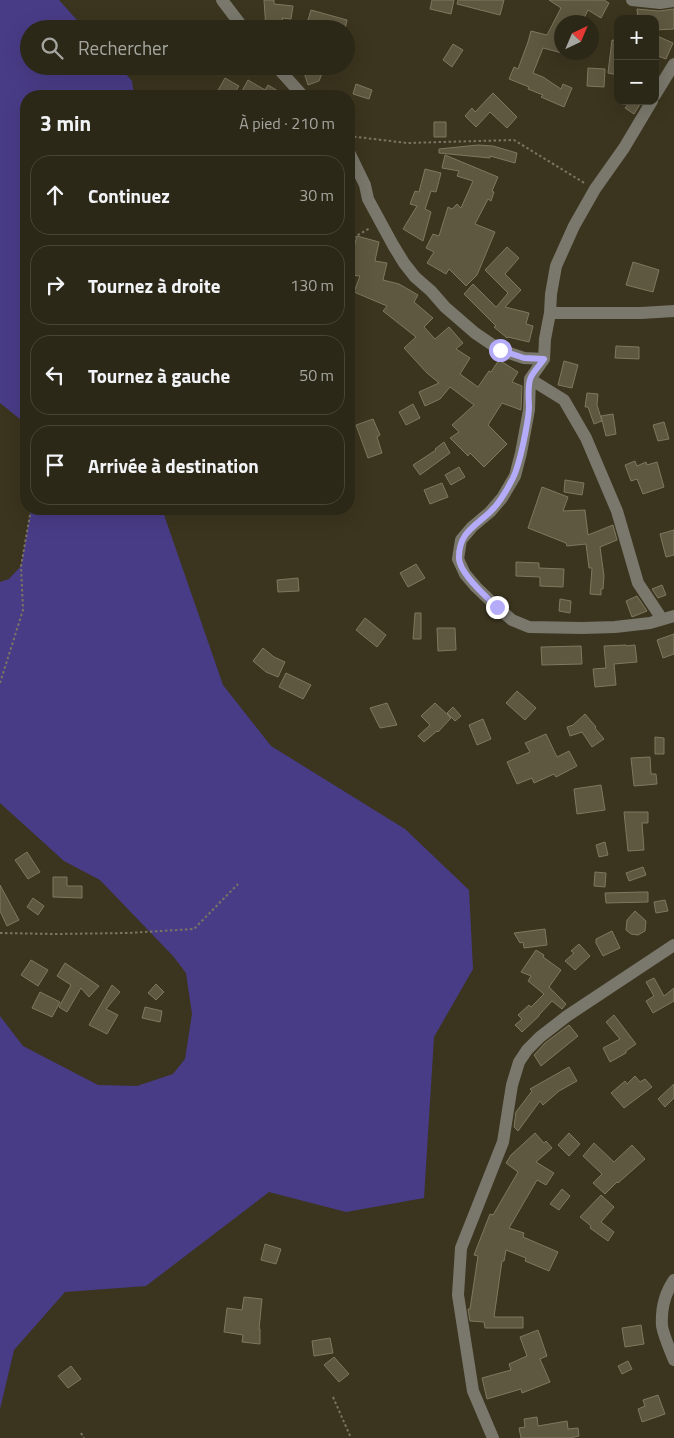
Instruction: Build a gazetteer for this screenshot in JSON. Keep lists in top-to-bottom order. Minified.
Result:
{"north":"top right","page":{"map_buttons":["+","−"],"search":"Rechercher","heading":["3 min","À pied · 210 m"],"list":[["Continuez","30 m"],["Tournez à droite","130 m"],["Tournez à gauche","50 m"],"Arrivée à destination"]}}
